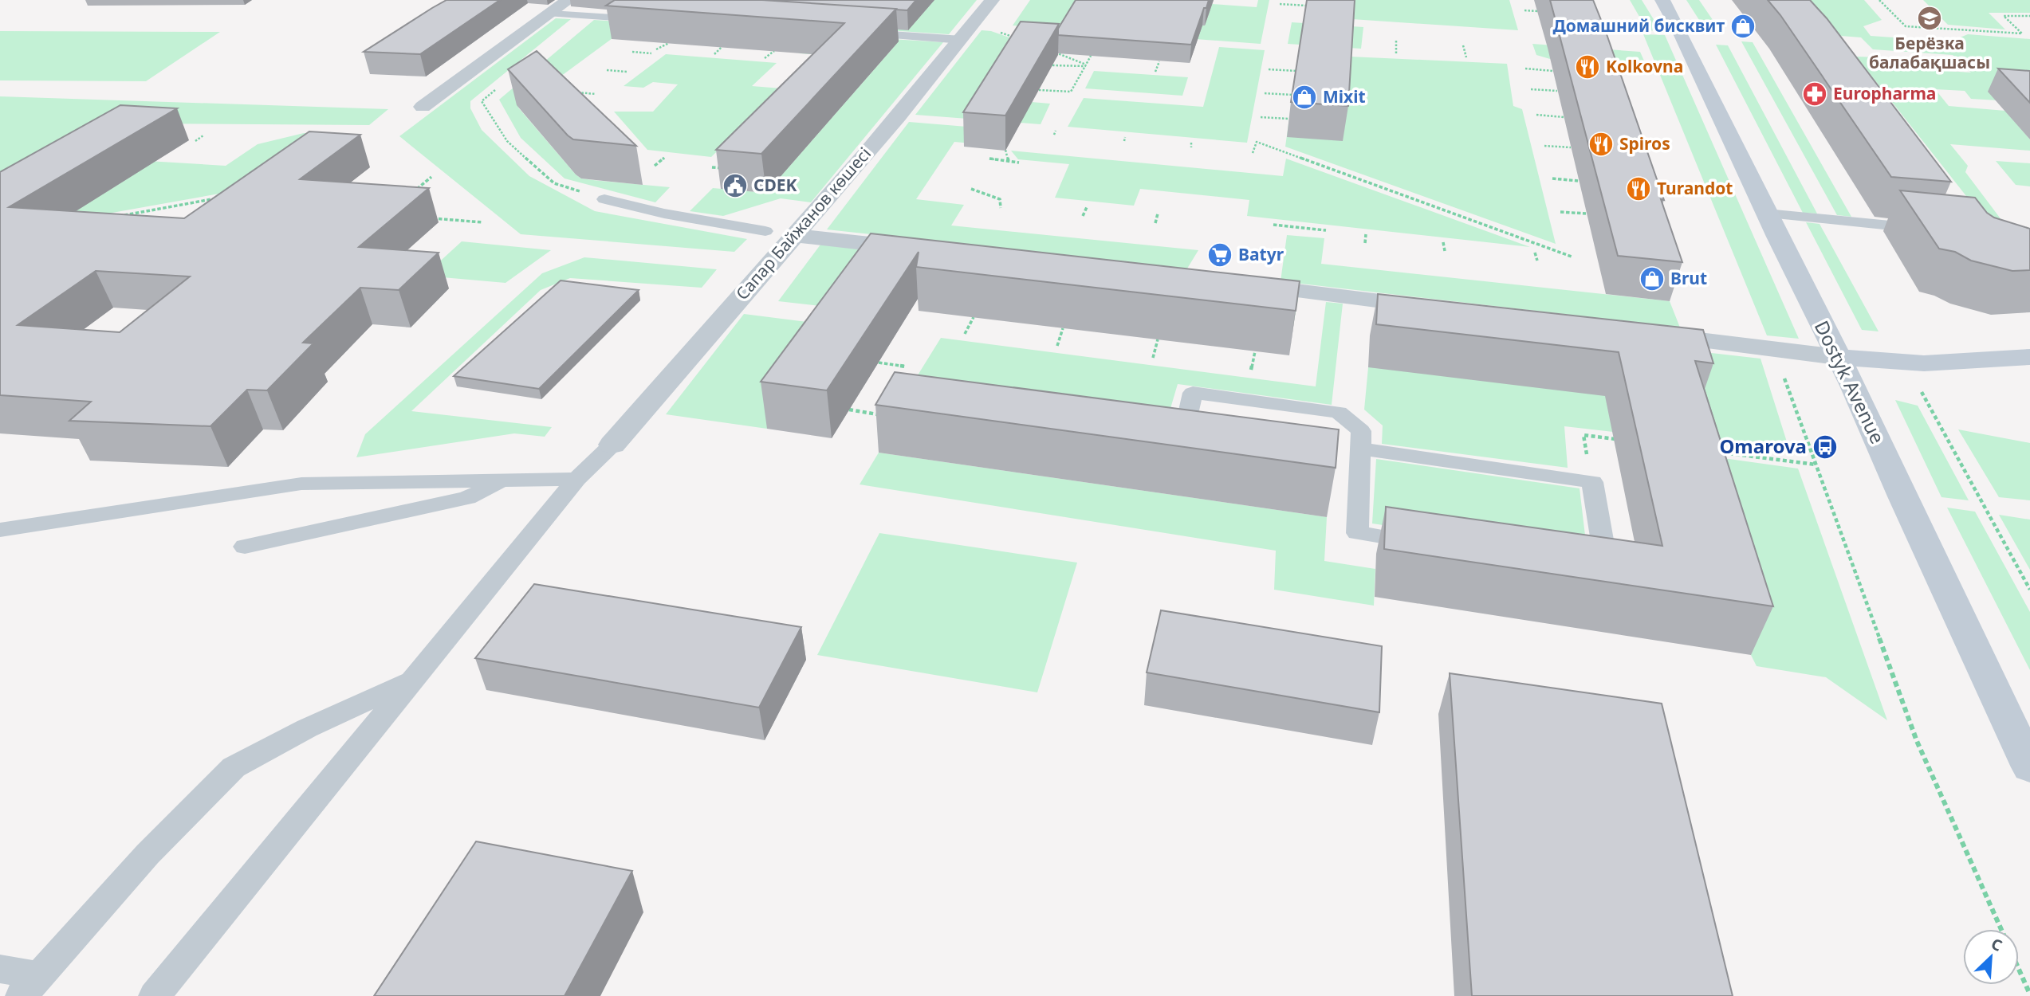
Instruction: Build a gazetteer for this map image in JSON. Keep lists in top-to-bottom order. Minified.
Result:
{"streets":{"main road":["Dostyk Avenue"],"street":["Сапар Байжанов көшесі"]},"places":{"school or university":["Берёзка балабақшасы"],"shop":["Домашний бисквит","Mixit","Brut"],"restaurant":["Kolkovna","Spiros","Turandot"],"pharmacy":["Europharma"],"public building":["CDEK"],"supermarket":["Batyr"],"bus stop":["Omarova"]},"north":"top right"}
